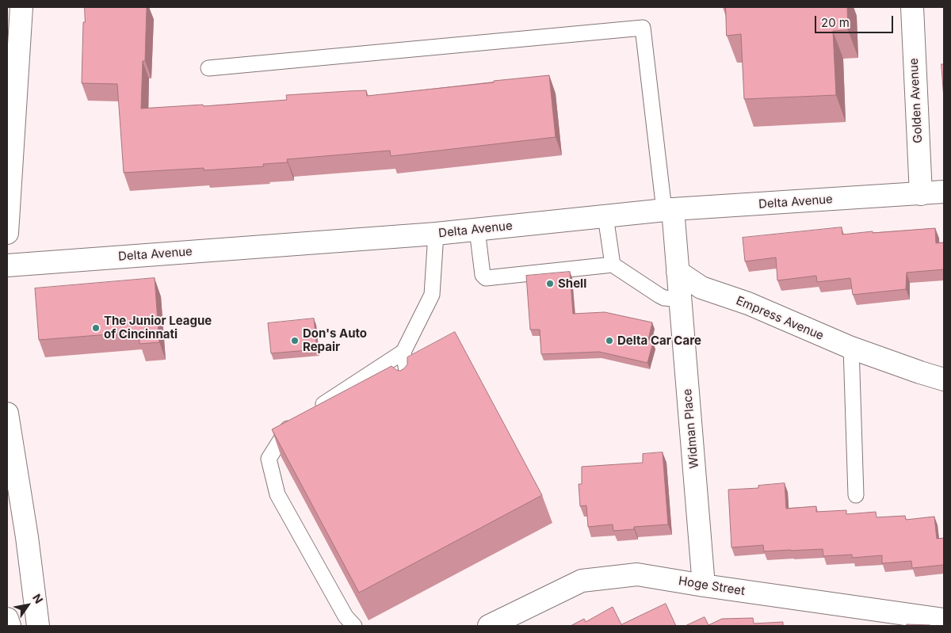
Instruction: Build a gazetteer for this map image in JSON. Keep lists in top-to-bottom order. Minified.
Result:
{"streets":{"main road":["Golden Avenue","Delta Avenue","Empress Avenue","Widman Place","Hoge Street"]},"crossings":[["Golden Avenue","Delta Avenue"],["Empress Avenue","Widman Place"],["Widman Place","Hoge Street"]],"places":["Shell","The Junior League of Cincinnati","Don's Auto Repair","Delta Car Care"],"scale_bar":"20 m","north":"top right"}
